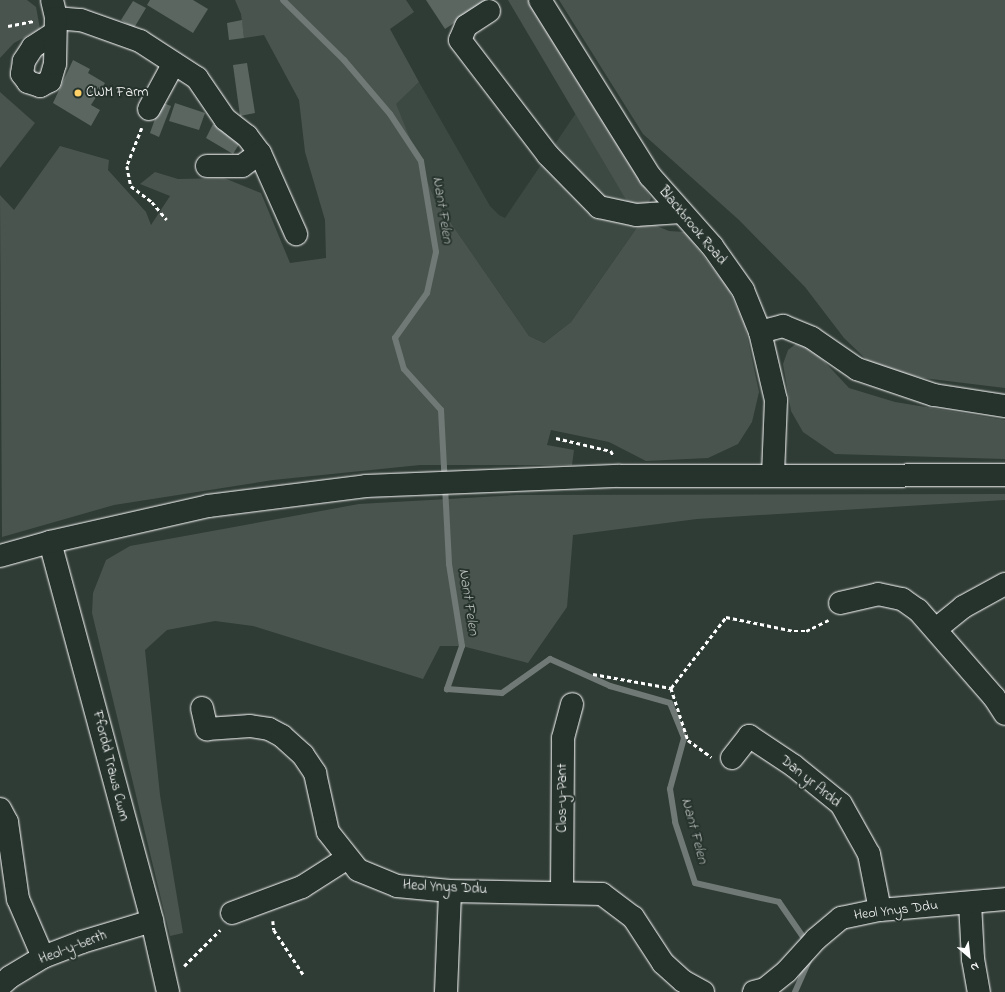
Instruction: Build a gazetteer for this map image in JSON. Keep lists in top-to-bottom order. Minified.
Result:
{"streets":{"street":["Blackbrook Road","Ffordd Traws Cwm","Dan yr Ardd","Clos-y-Pant","Heol Ynys Ddu","Heol-y-berth"]},"crossings":[["Ffordd Traws Cwm","Heol-y-berth"],["Dan yr Ardd","Heol Ynys Ddu"],["Clos-y-Pant","Heol Ynys Ddu"]],"water":["Nant Felen"],"places":["CWM Farm"],"north":"bottom right"}
